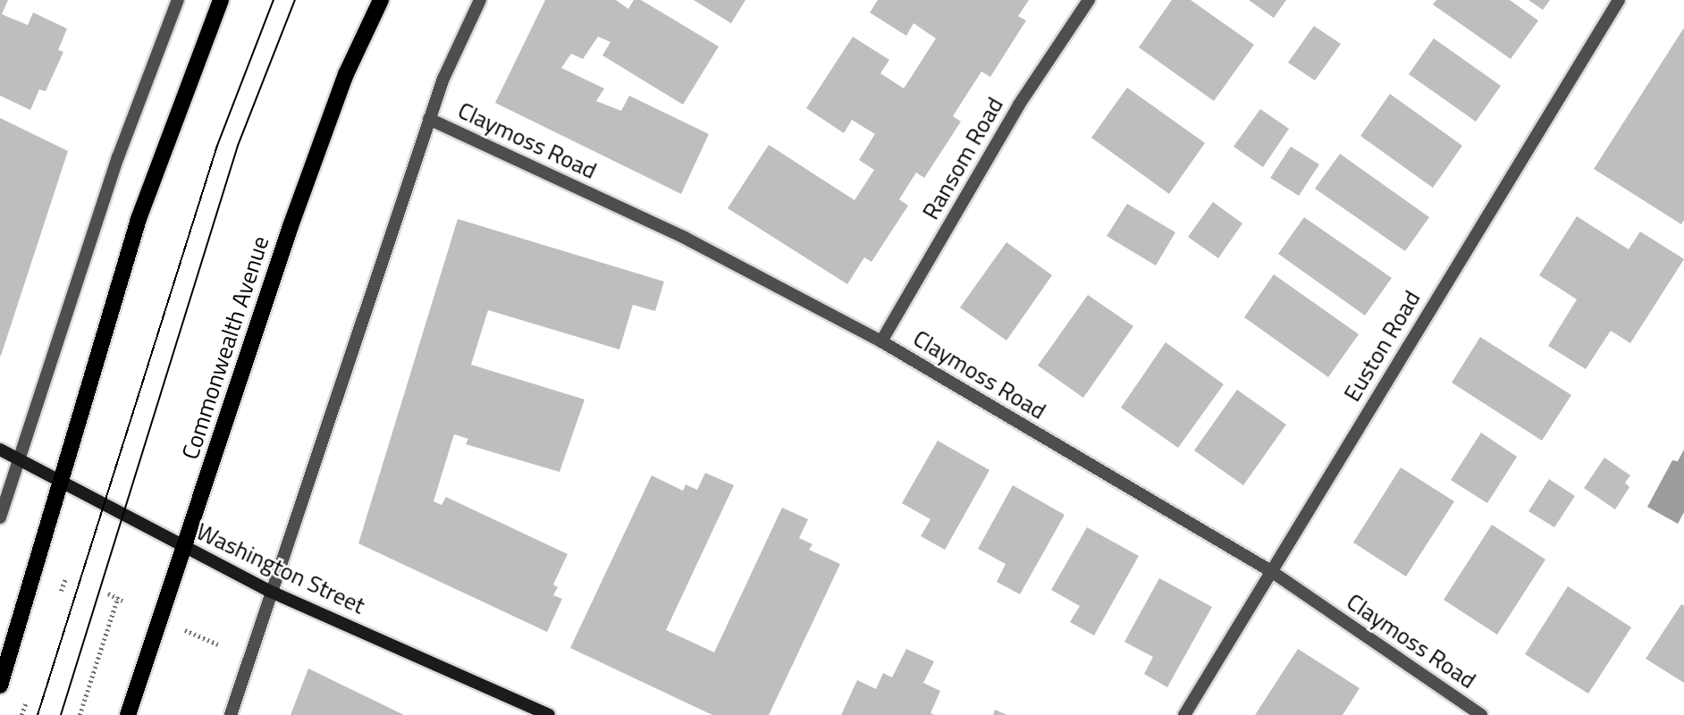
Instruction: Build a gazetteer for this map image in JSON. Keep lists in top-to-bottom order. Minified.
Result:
{"streets":{"main road":["Commonwealth Avenue","Washington Street"],"street":["Claymoss Road","Ransom Road","Euston Road"]},"crossings":[["Claymoss Road","Ransom Road"],["Claymoss Road","Euston Road"],["Commonwealth Avenue","Washington Street"]]}
